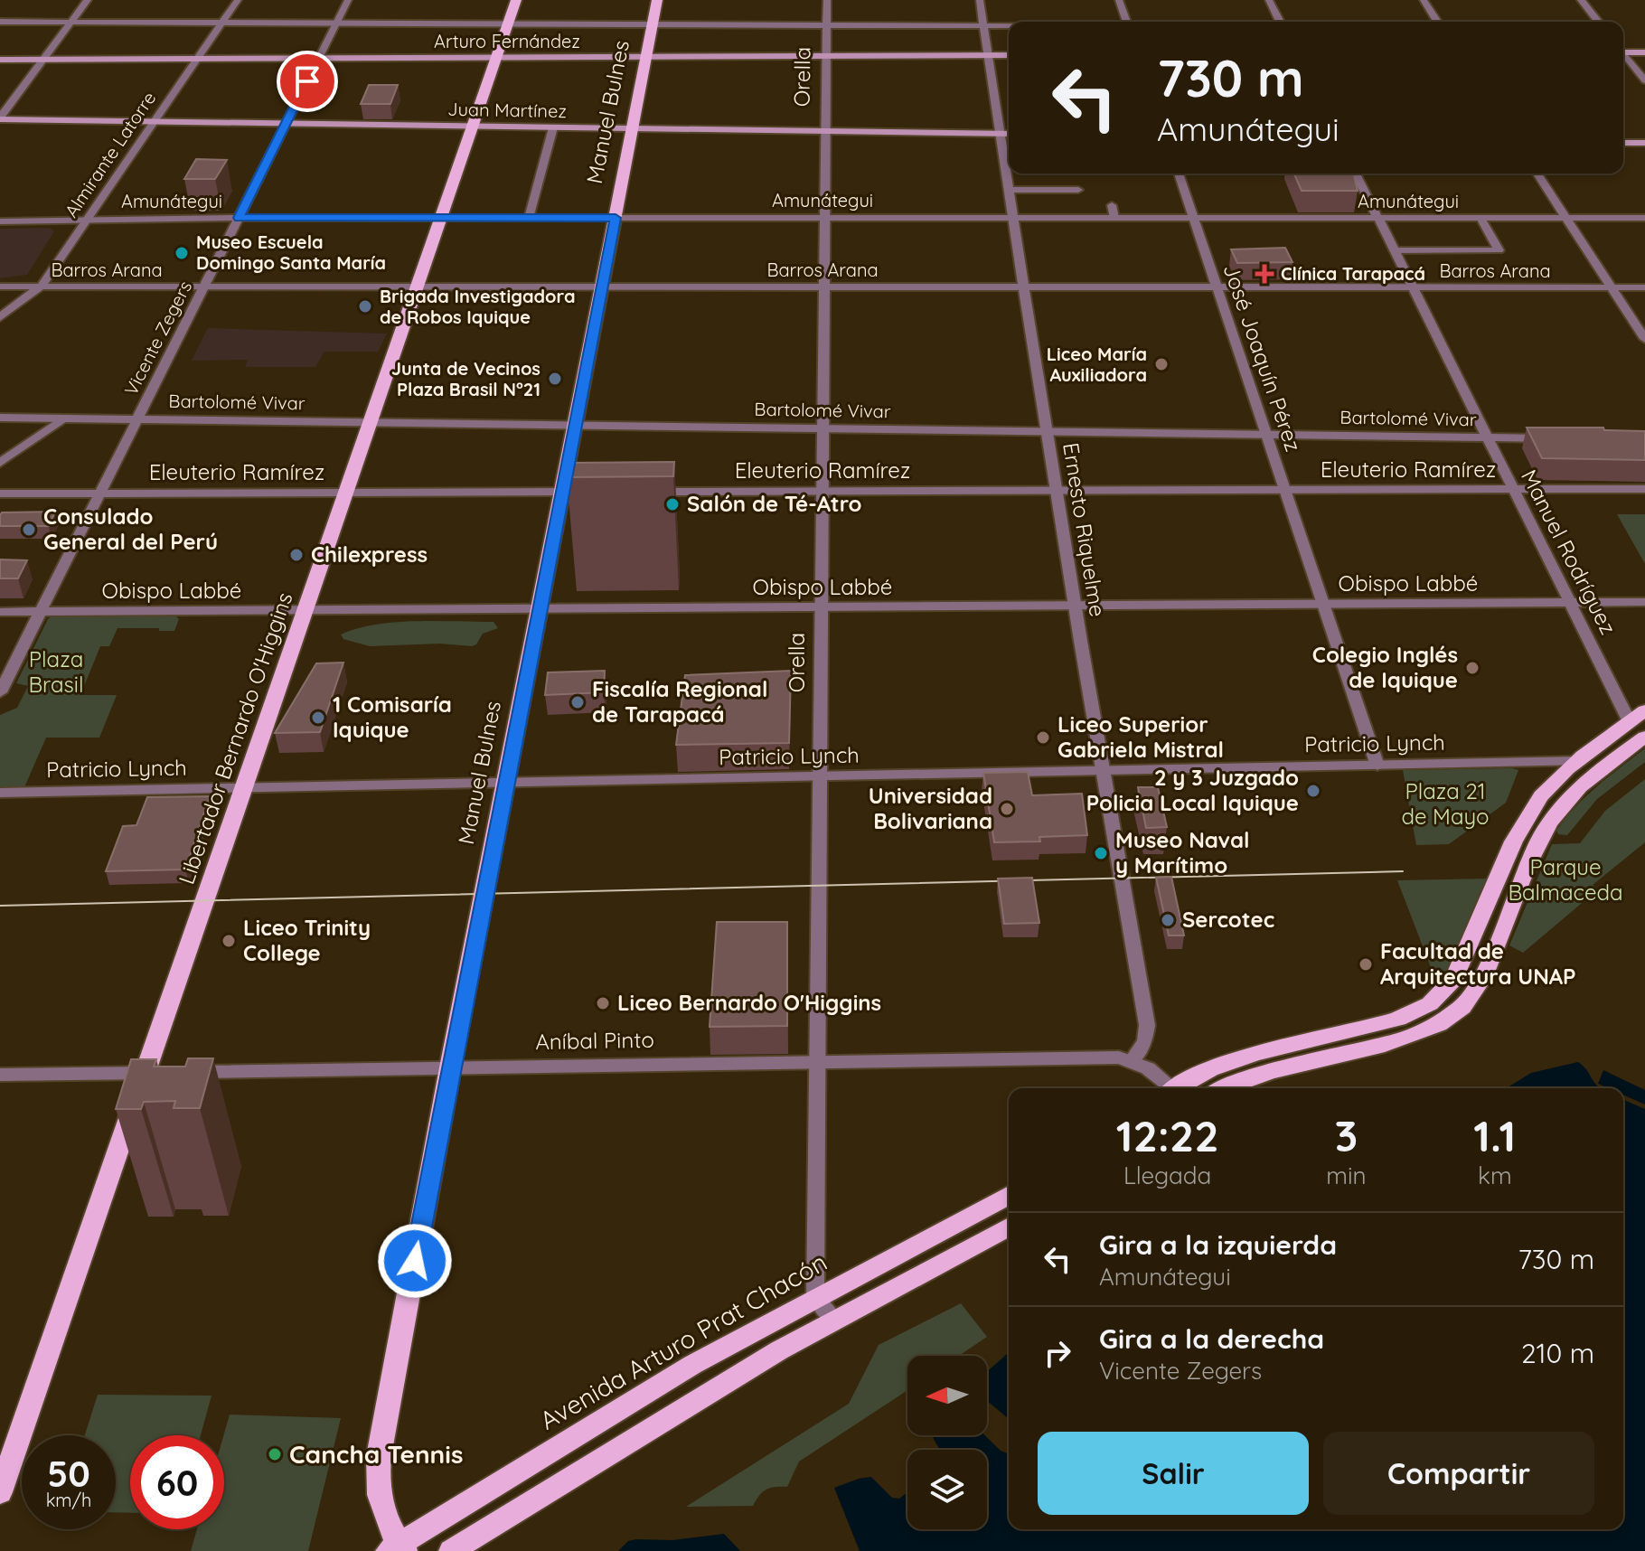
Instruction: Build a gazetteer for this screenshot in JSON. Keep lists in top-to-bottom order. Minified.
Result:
{"streets":{"main road":["Arturo Fernández","Juan Martínez","Manuel Bulnes","Libertador Bernardo O'Higgins","Avenida Arturo Prat Chacón"],"street":["Orella","Almirante Latorre","Amunátegui","Barros Arana","Vicente Zegers","José Joaquín Pérez","Bartolomé Vivar","Eleuterio Ramírez","Ernesto Riquelme","Manuel Rodríguez","Obispo Labbé","Patricio Lynch","Aníbal Pinto"]},"crossings":[["Arturo Fernández","Orella"],["Arturo Fernández","Manuel Bulnes"],["Arturo Fernández","Almirante Latorre"],["Arturo Fernández","Vicente Zegers"],["Arturo Fernández","Ernesto Riquelme"],["Arturo Fernández","Libertador Bernardo O'Higgins"],["Orella","Juan Martínez"],["Orella","Amunátegui"],["Orella","Barros Arana"],["Orella","Bartolomé Vivar"],["Orella","Eleuterio Ramírez"],["Orella","Obispo Labbé"],["Orella","Patricio Lynch"],["Orella","Aníbal Pinto"],["Orella","Avenida Arturo Prat Chacón"],["Juan Martínez","Manuel Bulnes"],["Juan Martínez","Almirante Latorre"],["Juan Martínez","Vicente Zegers"],["Juan Martínez","Ernesto Riquelme"],["Juan Martínez","Libertador Bernardo O'Higgins"],["Manuel Bulnes","Amunátegui"],["Manuel Bulnes","Barros Arana"],["Manuel Bulnes","Bartolomé Vivar"],["Manuel Bulnes","Eleuterio Ramírez"],["Manuel Bulnes","Obispo Labbé"],["Manuel Bulnes","Patricio Lynch"],["Manuel Bulnes","Aníbal Pinto"],["Manuel Bulnes","Avenida Arturo Prat Chacón"],["Almirante Latorre","Amunátegui"],["Almirante Latorre","Barros Arana"],["Amunátegui","Vicente Zegers"],["Amunátegui","José Joaquín Pérez"],["Amunátegui","Ernesto Riquelme"],["Amunátegui","Manuel Rodríguez"],["Amunátegui","Libertador Bernardo O'Higgins"],["Barros Arana","Vicente Zegers"],["Barros Arana","José Joaquín Pérez"],["Barros Arana","Ernesto Riquelme"],["Barros Arana","Manuel Rodríguez"],["Barros Arana","Libertador Bernardo O'Higgins"],["Vicente Zegers","Bartolomé Vivar"],["Vicente Zegers","Eleuterio Ramírez"],["Vicente Zegers","Obispo Labbé"],["José Joaquín Pérez","Bartolomé Vivar"],["José Joaquín Pérez","Eleuterio Ramírez"],["José Joaquín Pérez","Obispo Labbé"],["José Joaquín Pérez","Patricio Lynch"],["Bartolomé Vivar","Ernesto Riquelme"],["Bartolomé Vivar","Manuel Rodríguez"],["Bartolomé Vivar","Libertador Bernardo O'Higgins"],["Eleuterio Ramírez","Ernesto Riquelme"],["Eleuterio Ramírez","Manuel Rodríguez"],["Eleuterio Ramírez","Libertador Bernardo O'Higgins"],["Ernesto Riquelme","Obispo Labbé"],["Ernesto Riquelme","Patricio Lynch"],["Ernesto Riquelme","Aníbal Pinto"],["Manuel Rodríguez","Obispo Labbé"],["Obispo Labbé","Libertador Bernardo O'Higgins"],["Libertador Bernardo O'Higgins","Patricio Lynch"],["Libertador Bernardo O'Higgins","Aníbal Pinto"]],"parks":["Plaza Brasil","Plaza 21 de Mayo","Parque Balmaceda"],"places":{"other":["Museo Escuela Domingo Santa María","Brigada Investigadora de Robos Iquique","Liceo María Auxiliadora","Junta de Vecinos Plaza Brasil N°21","Salón de Té-Atro","Consulado General del Perú","Chilexpress","Colegio Inglés de Iquique","Fiscalía Regional de Tarapacá","1 Comisaría Iquique","Liceo Superior Gabriela Mistral","2 y 3 Juzgado Policia Local Iquique","Universidad Bolivariana","Museo Naval y Marítimo","Sercotec","Liceo Trinity College","Facultad de Arquitectura UNAP","Liceo Bernardo O'Higgins","Cancha Tennis"],"health":["Clínica Tarapacá"]},"north":"left","page":{"turn":["730 m","Amunátegui"],"eta":["12:22","Llegada","3","min","1.1","km"],"list":[{"name":"Gira a la izquierda","note":"Amunátegui","value":"730 m"},{"name":"Gira a la derecha","note":"Vicente Zegers","value":"210 m"}],"buttons":["Salir","Compartir"],"speed":"50 km/h","limit":"60"}}
